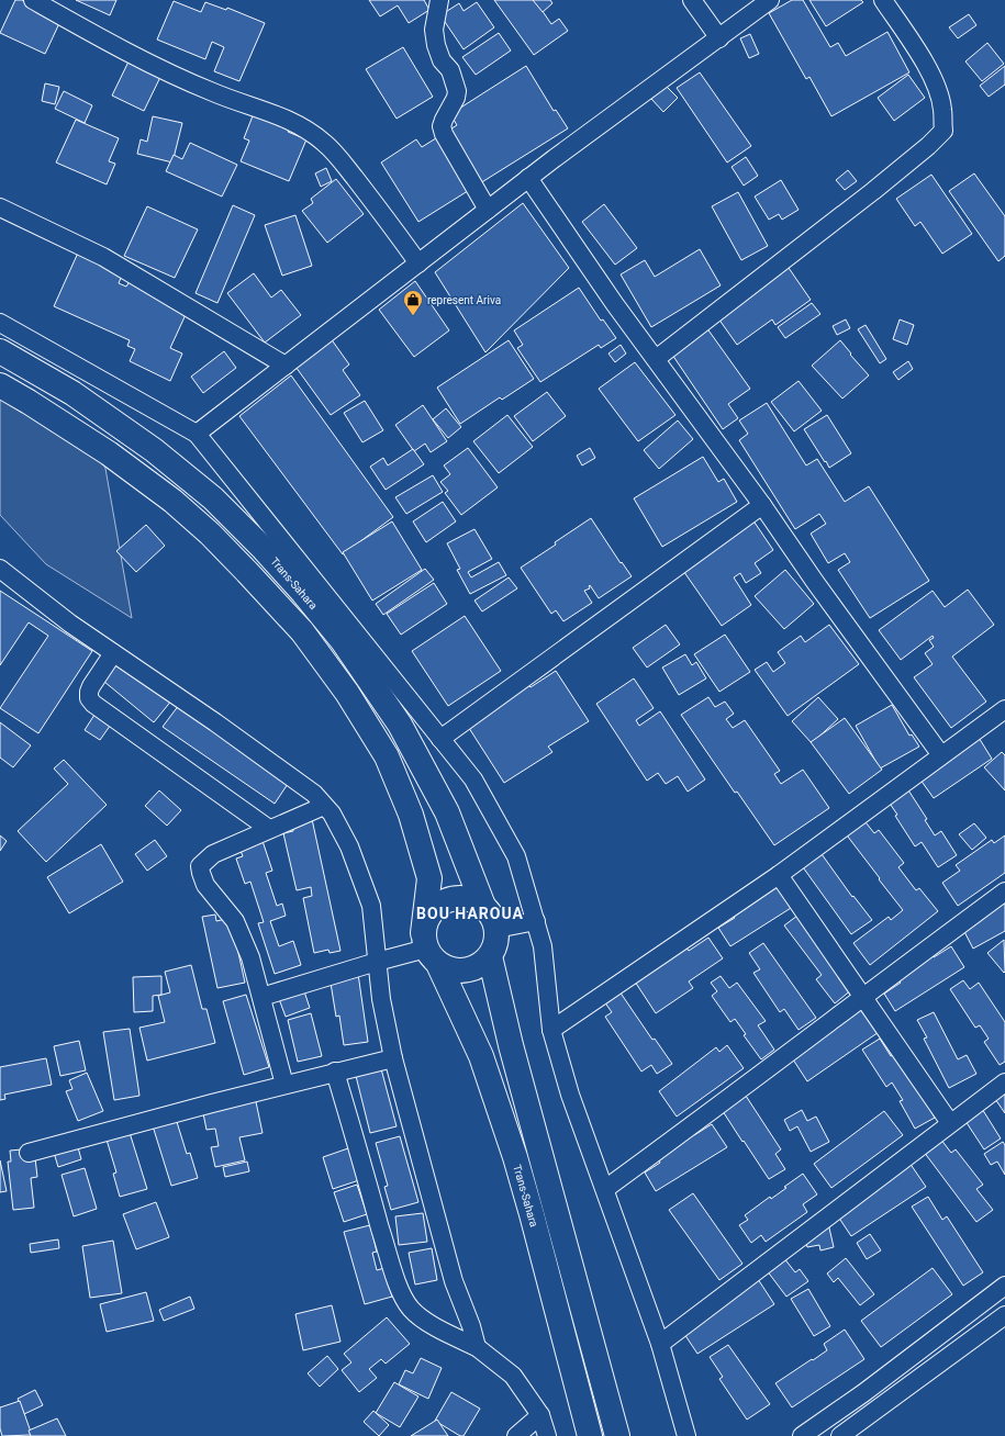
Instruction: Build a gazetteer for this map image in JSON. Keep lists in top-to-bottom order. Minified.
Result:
{"streets":{"highway":["Trans-Sahara"]},"districts":["BOU HAROUA"],"places":{"shop":["represent Ariva"]}}
